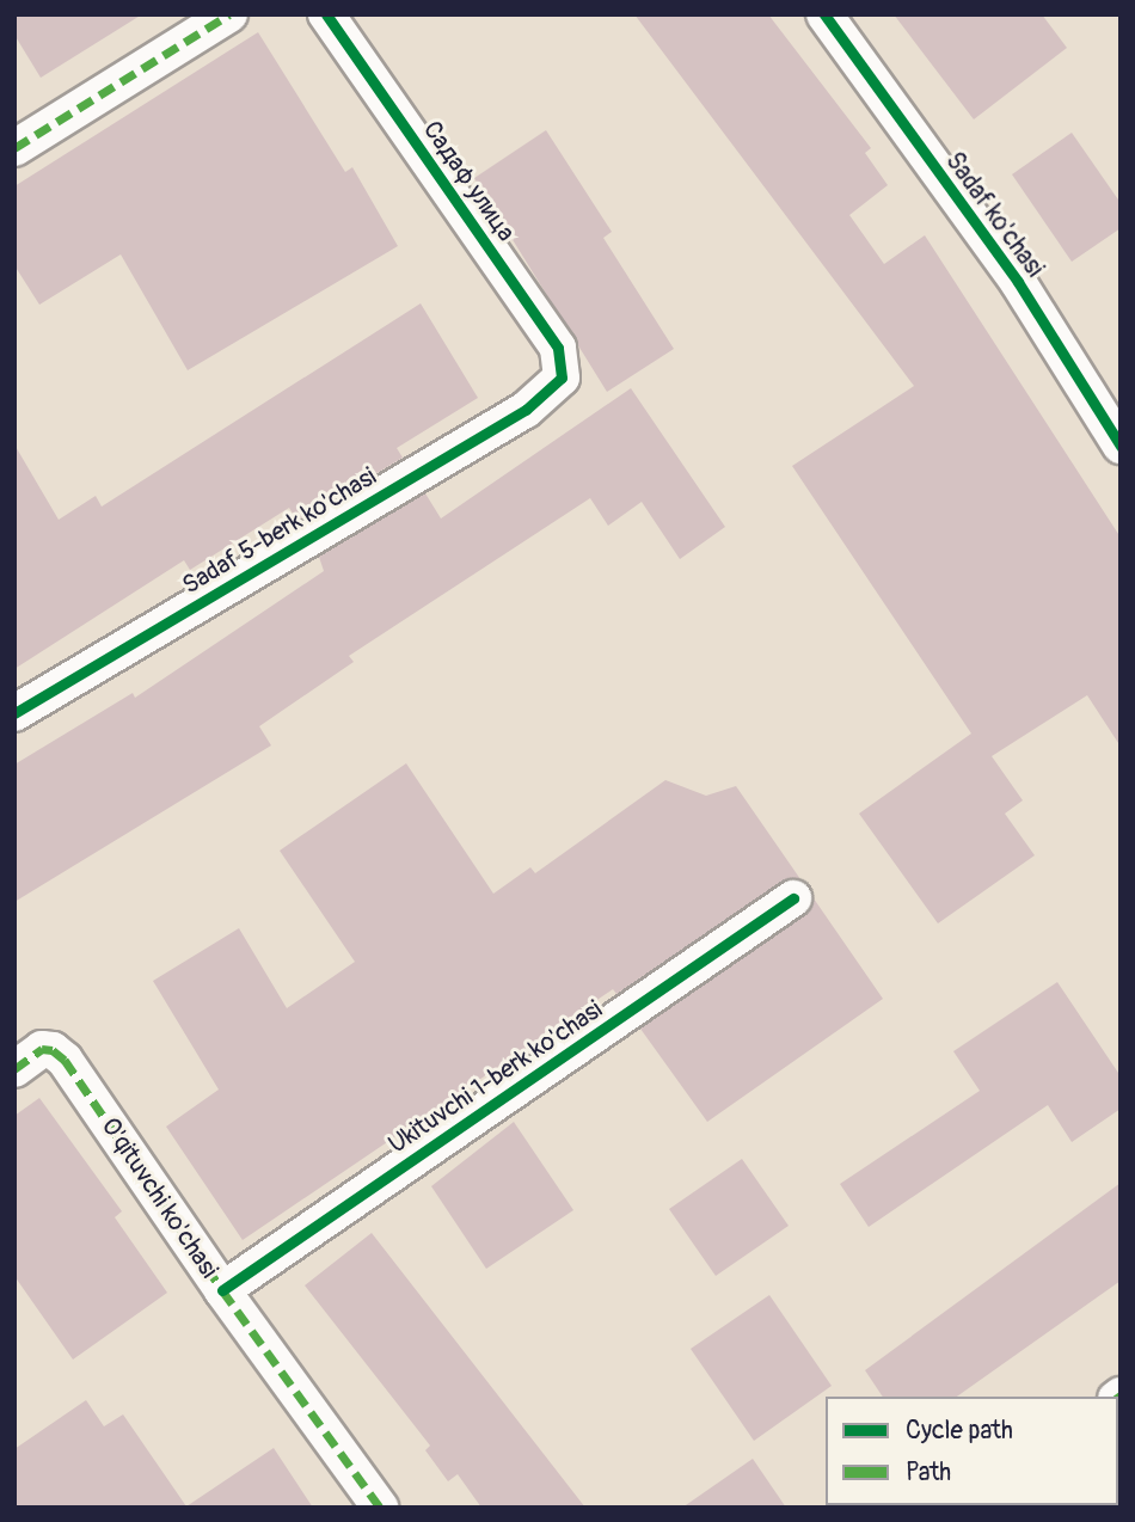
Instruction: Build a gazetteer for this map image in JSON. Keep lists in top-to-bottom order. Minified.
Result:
{"streets":{"street":["Садаф улица","Sadaf ko'chasi","Sadaf 5-berk ko'chasi","Ukituvchi 1-berk ko'chasi","O'qituvchi ko'chasi"]},"crossings":[["Садаф улица","Sadaf 5-berk ko'chasi"],["Ukituvchi 1-berk ko'chasi","O'qituvchi ko'chasi"]],"legend":["Cycle path","Path"]}
